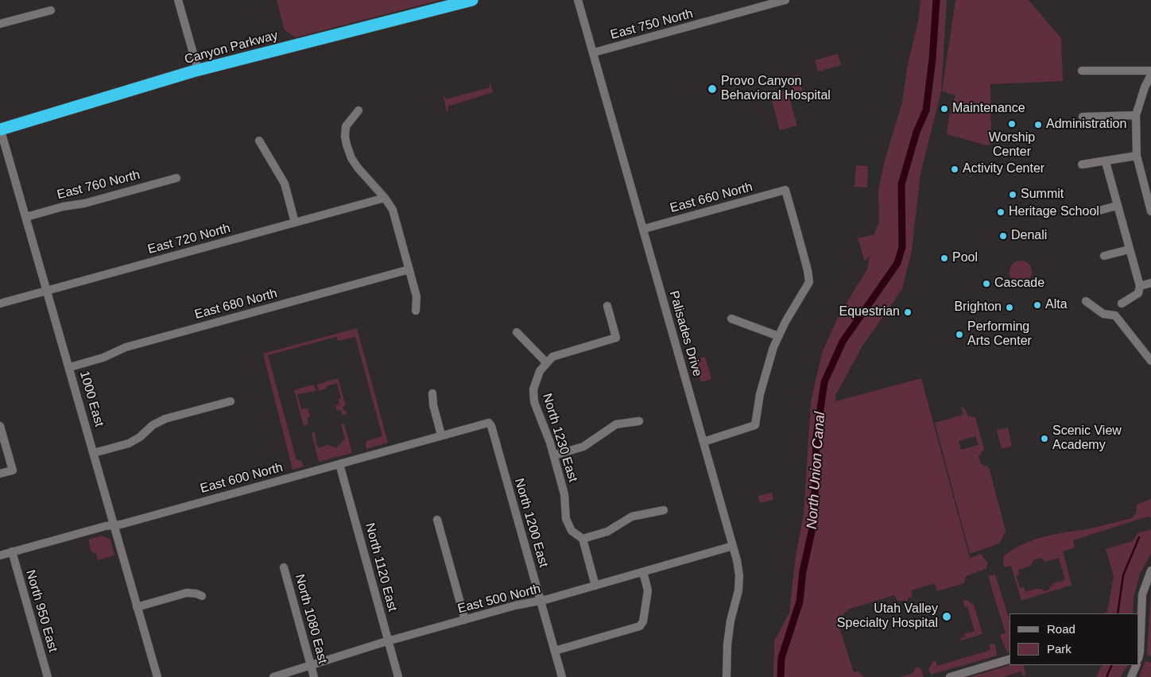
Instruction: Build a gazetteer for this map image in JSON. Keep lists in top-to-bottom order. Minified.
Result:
{"streets":{"highway":["Canyon Parkway"],"street":["East 750 North","East 760 North","East 660 North","East 720 North","East 680 North","Palisades Drive","1000 East","North 1230 East","East 600 North","North 1200 East","North 1120 East","East 500 North","North 950 East","North 1080 East"]},"crossings":[["East 750 North","Palisades Drive"],["Canyon Parkway","1000 East"],["East 760 North","1000 East"],["East 660 North","Palisades Drive"],["East 720 North","1000 East"],["East 680 North","1000 East"],["Palisades Drive","East 500 North"],["1000 East","East 600 North"],["East 600 North","North 1200 East"],["East 600 North","North 1120 East"],["East 600 North","North 950 East"],["North 1200 East","East 500 North"],["North 1120 East","East 500 North"],["East 500 North","North 1080 East"]],"water":["North Union Canal"],"places":["Provo Canyon Behavioral Hospital","Maintenance","Worship Center","Administration","Activity Center","Summit","Heritage School","Denali","Pool","Cascade","Alta","Brighton","Equestrian","Performing Arts Center","Scenic View Academy","Utah Valley Specialty Hospital"],"legend":["Road","Park"]}
